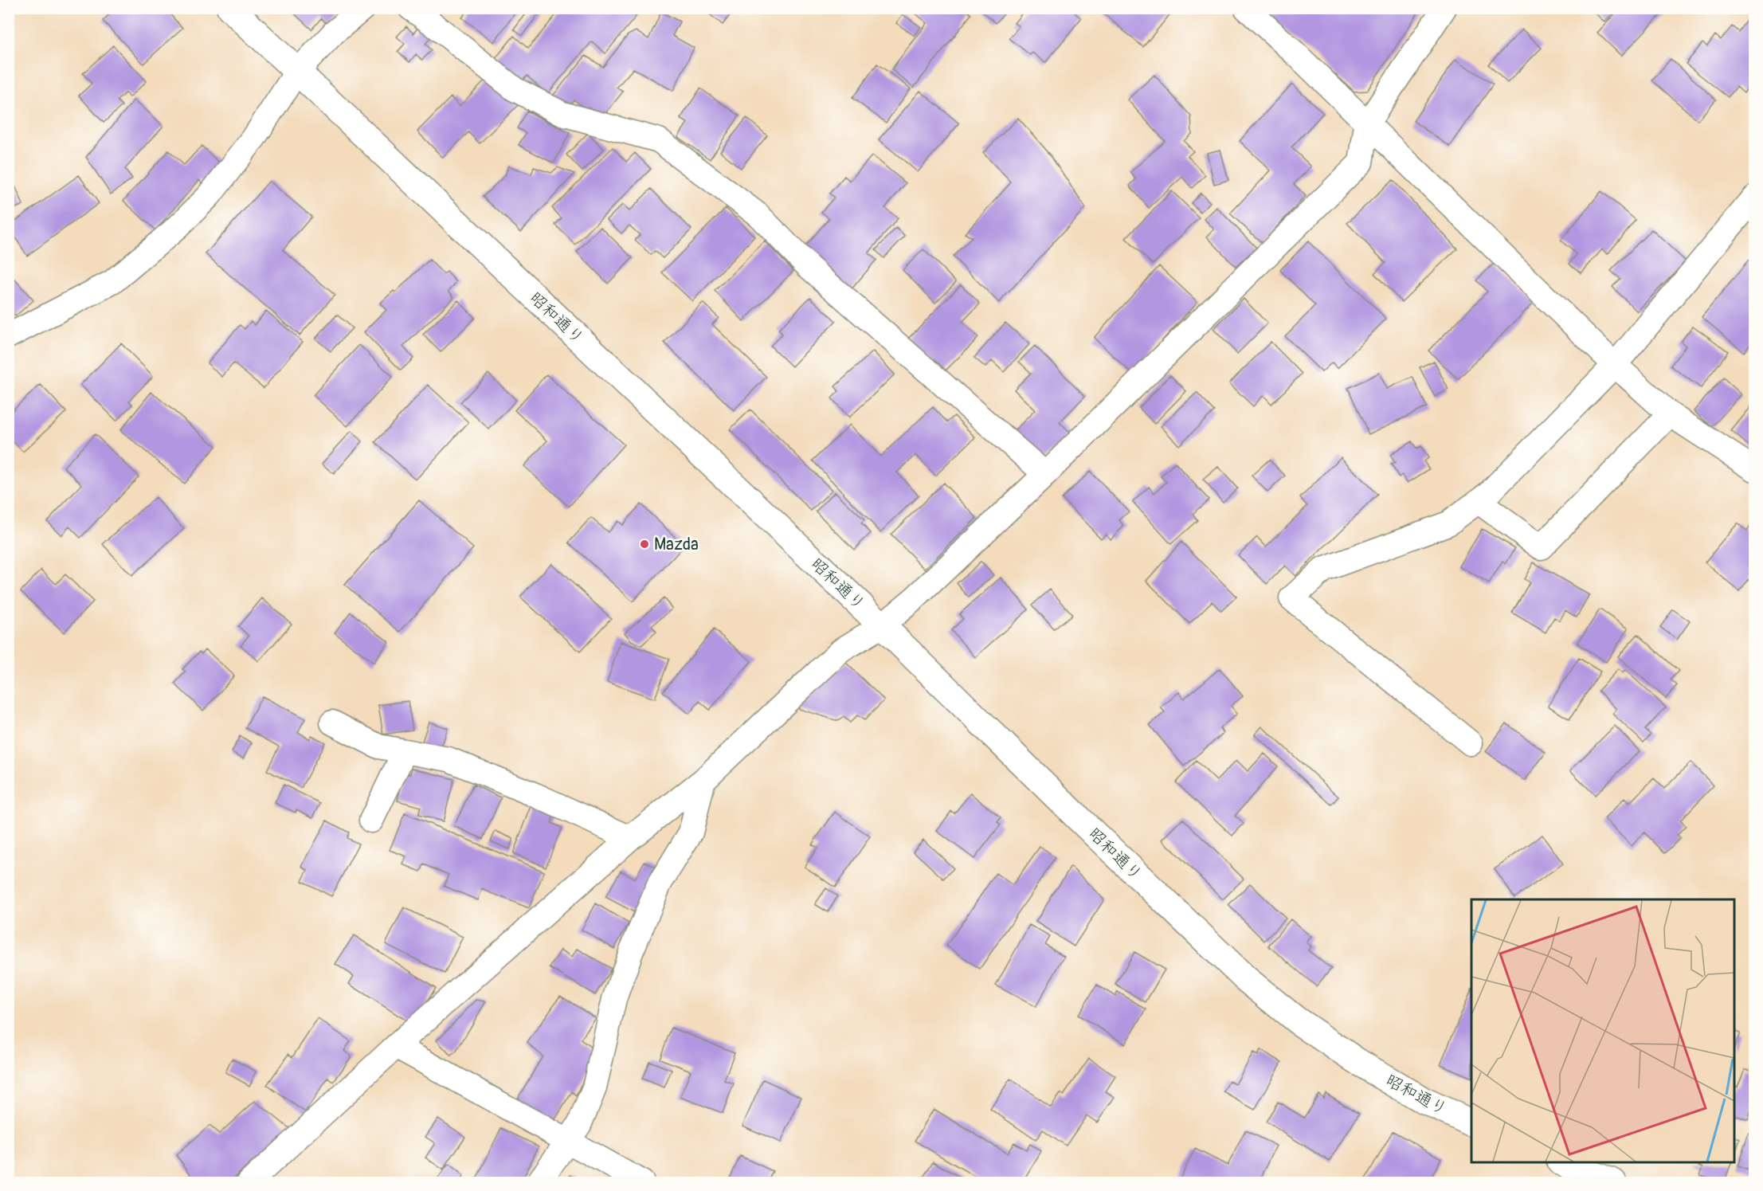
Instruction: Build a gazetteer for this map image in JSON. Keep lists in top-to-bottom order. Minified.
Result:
{"streets":{"street":["昭和通り"]},"places":["Mazda"]}
